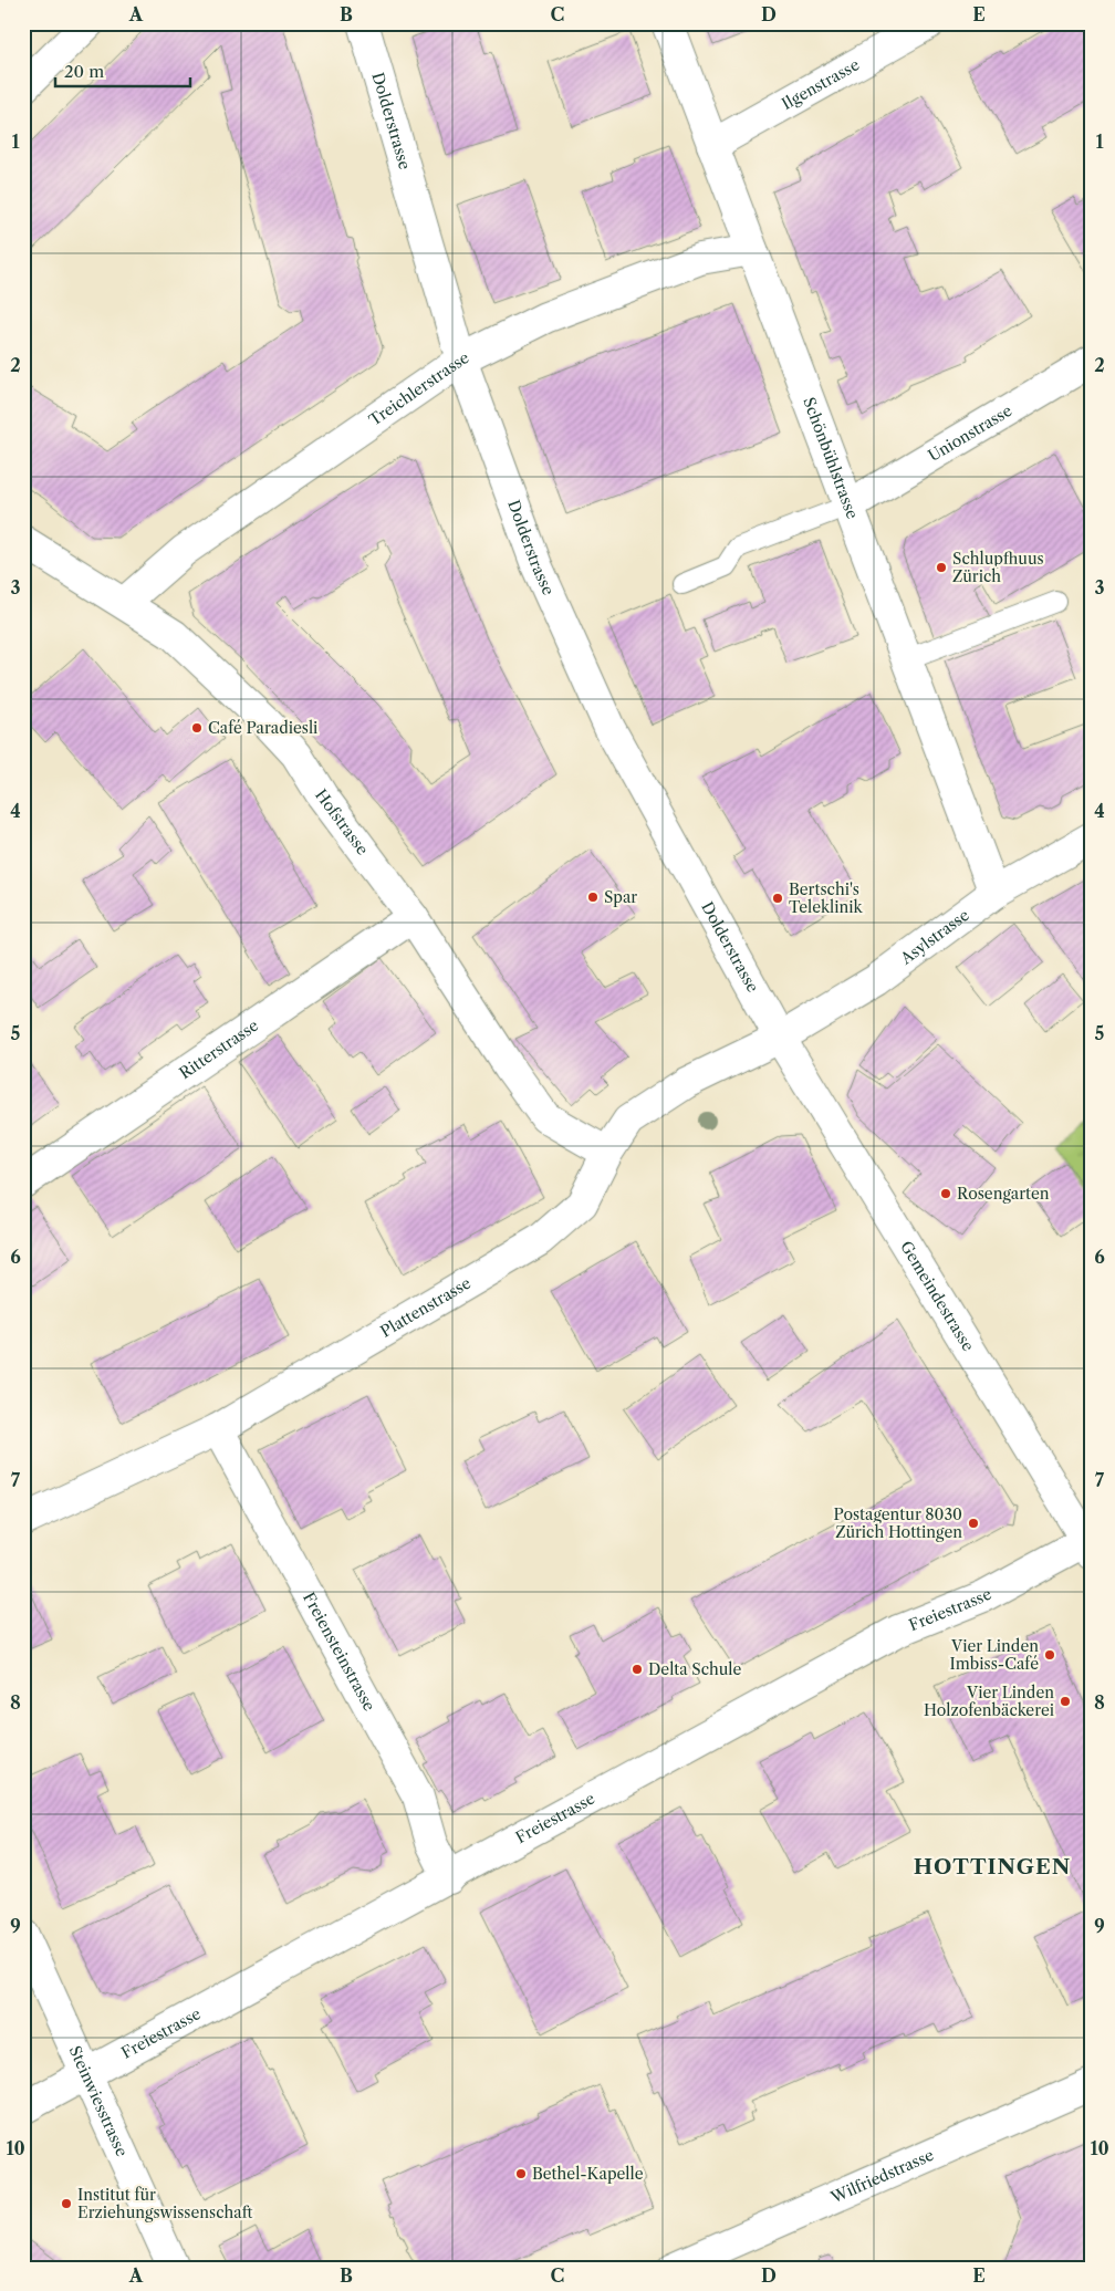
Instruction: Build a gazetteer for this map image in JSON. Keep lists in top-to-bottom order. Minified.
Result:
{"streets":{"street":["Ilgenstrasse","Dolderstrasse","Treichlerstrasse","Unionstrasse","Schönbühlstrasse","Hofstrasse","Asylstrasse","Ritterstrasse","Gemeindestrasse","Plattenstrasse","Freiestrasse","Freiensteinstrasse","Steinwiesstrasse","Wilfriedstrasse"]},"crossings":[["Ilgenstrasse","Schönbühlstrasse"],["Dolderstrasse","Treichlerstrasse"],["Dolderstrasse","Asylstrasse"],["Dolderstrasse","Gemeindestrasse"],["Dolderstrasse","Plattenstrasse"],["Treichlerstrasse","Schönbühlstrasse"],["Treichlerstrasse","Hofstrasse"],["Unionstrasse","Schönbühlstrasse"],["Schönbühlstrasse","Asylstrasse"],["Hofstrasse","Ritterstrasse"],["Hofstrasse","Plattenstrasse"],["Asylstrasse","Gemeindestrasse"],["Asylstrasse","Plattenstrasse"],["Gemeindestrasse","Plattenstrasse"],["Gemeindestrasse","Freiestrasse"],["Plattenstrasse","Freiensteinstrasse"],["Freiestrasse","Freiensteinstrasse"],["Freiestrasse","Steinwiesstrasse"]],"districts":["HOTTINGEN"],"places":["Schlupfhuus Zürich","Café Paradiesli","Spar","Bertschi's Teleklinik","Rosengarten","Postagentur 8030 Zürich Hottingen","Vier Linden Imbiss-Café","Delta Schule","Vier Linden Holzofenbäckerei","Bethel-Kapelle","Institut für Erziehungswissenschaft"],"scale_bar":"20 m","grid":{"columns":["A","B","C","D","E"],"rows":["1","2","3","4","5","6","7","8","9","10"]}}
